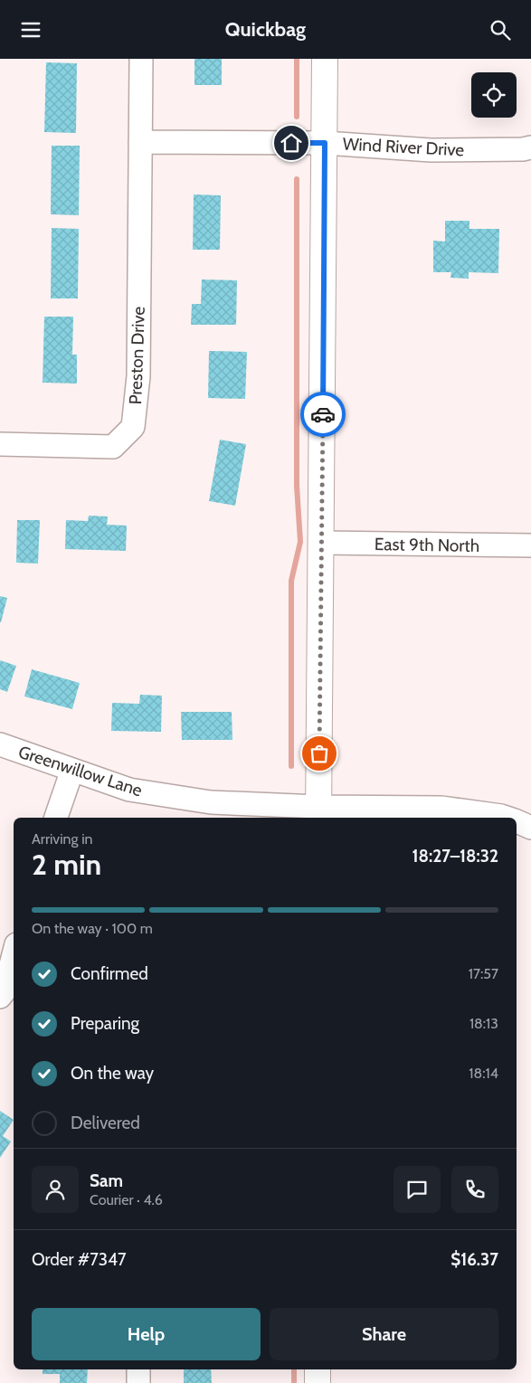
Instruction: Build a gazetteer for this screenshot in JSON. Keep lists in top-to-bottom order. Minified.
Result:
{"streets":{"street":["Wind River Drive","Preston Drive","East 9th North","Greenwillow Lane"]},"crossings":[["Wind River Drive","Preston Drive"]],"page":{"header":"Quickbag","heading":["2 min","Arriving in","18:27–18:32"],"panel":["Sam","Courier · 4.6","Order #7347","$16.37"],"bar":"On the way · 100 m","list":[["Confirmed","17:57"],["Preparing","18:13"],["On the way","18:14"],"Delivered"],"buttons":["Help","Share"]}}
